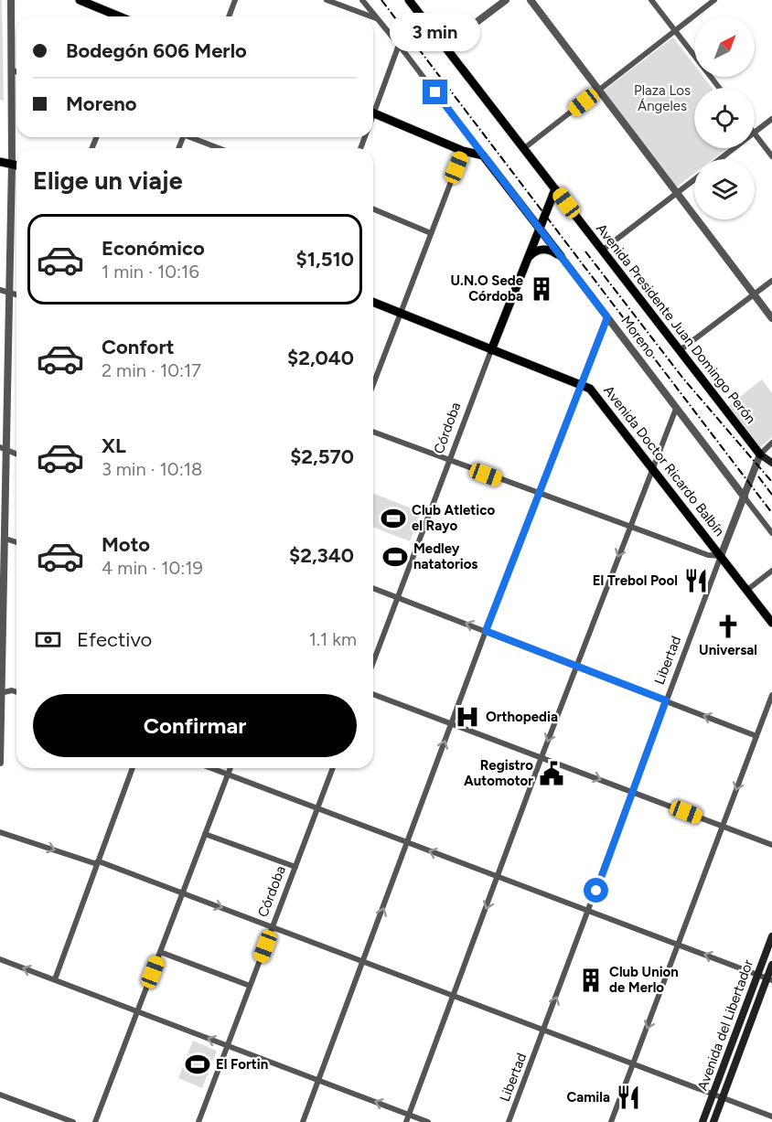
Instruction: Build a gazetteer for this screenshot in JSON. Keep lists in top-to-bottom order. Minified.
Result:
{"streets":{"main road":["Avenida Presidente Juan Domingo Perón","Moreno","Córdoba","Avenida Doctor Ricardo Balbín","Avenida del Libertador"],"street":["Libertad"]},"crossings":[["Avenida Presidente Juan Domingo Perón","Córdoba"],["Avenida Presidente Juan Domingo Perón","Libertad"],["Moreno","Córdoba"],["Moreno","Libertad"],["Córdoba","Avenida Doctor Ricardo Balbín"],["Avenida Doctor Ricardo Balbín","Libertad"]],"parks":["Plaza Los Ángeles"],"places":{"building":["U.N.O Sede Córdoba","Club Union de Merlo"],"sports":["Club Atletico el Rayo","Medley natatorios","El Fortin"],"restaurant":["El Trebol Pool","Camila"],"church":["Universal"],"hospital":["Orthopedia"],"public building":["Registro Automotor"]},"north":"top right","page":{"bubble":"3 min","banner":["Bodegón 606 Merlo","Moreno"],"heading":"Elige un viaje","list":[{"name":"Económico","note":"1 min · 10:16","value":"$1,510"},{"name":"Confort","note":"2 min · 10:17","value":"$2,040"},{"name":"XL","note":"3 min · 10:18","value":"$2,570"},{"name":"Moto","note":"4 min · 10:19","value":"$2,340"}],"pay":["Efectivo","1.1 km"],"buttons":"Confirmar"}}
